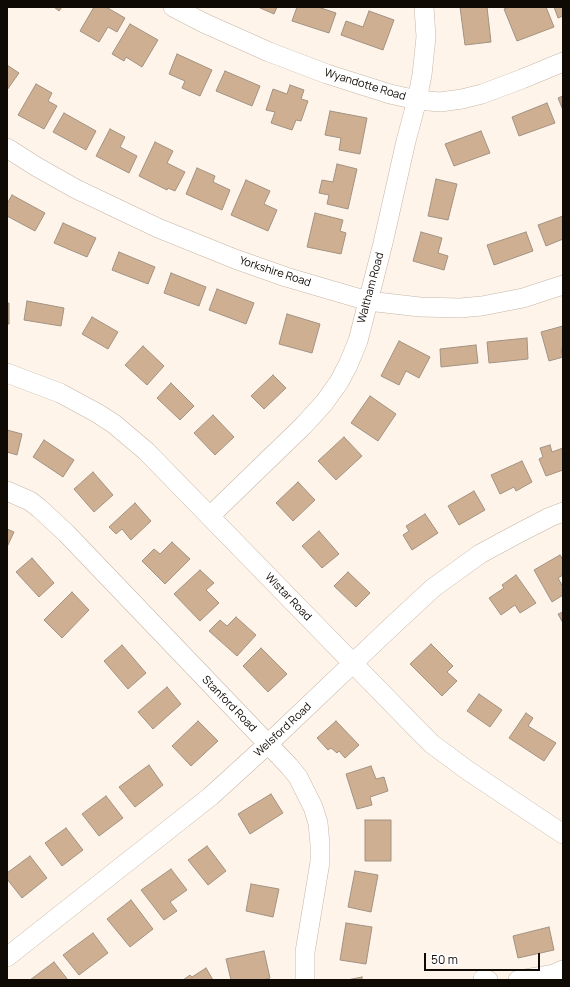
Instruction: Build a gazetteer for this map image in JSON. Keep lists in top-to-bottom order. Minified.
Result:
{"streets":{"street":["Wyandotte Road","Yorkshire Road","Waltham Road","Wistar Road","Stanford Road","Welsford Road"]},"crossings":[["Wyandotte Road","Waltham Road"],["Yorkshire Road","Waltham Road"],["Waltham Road","Wistar Road"],["Wistar Road","Welsford Road"],["Stanford Road","Welsford Road"]],"scale_bar":"50 m"}
